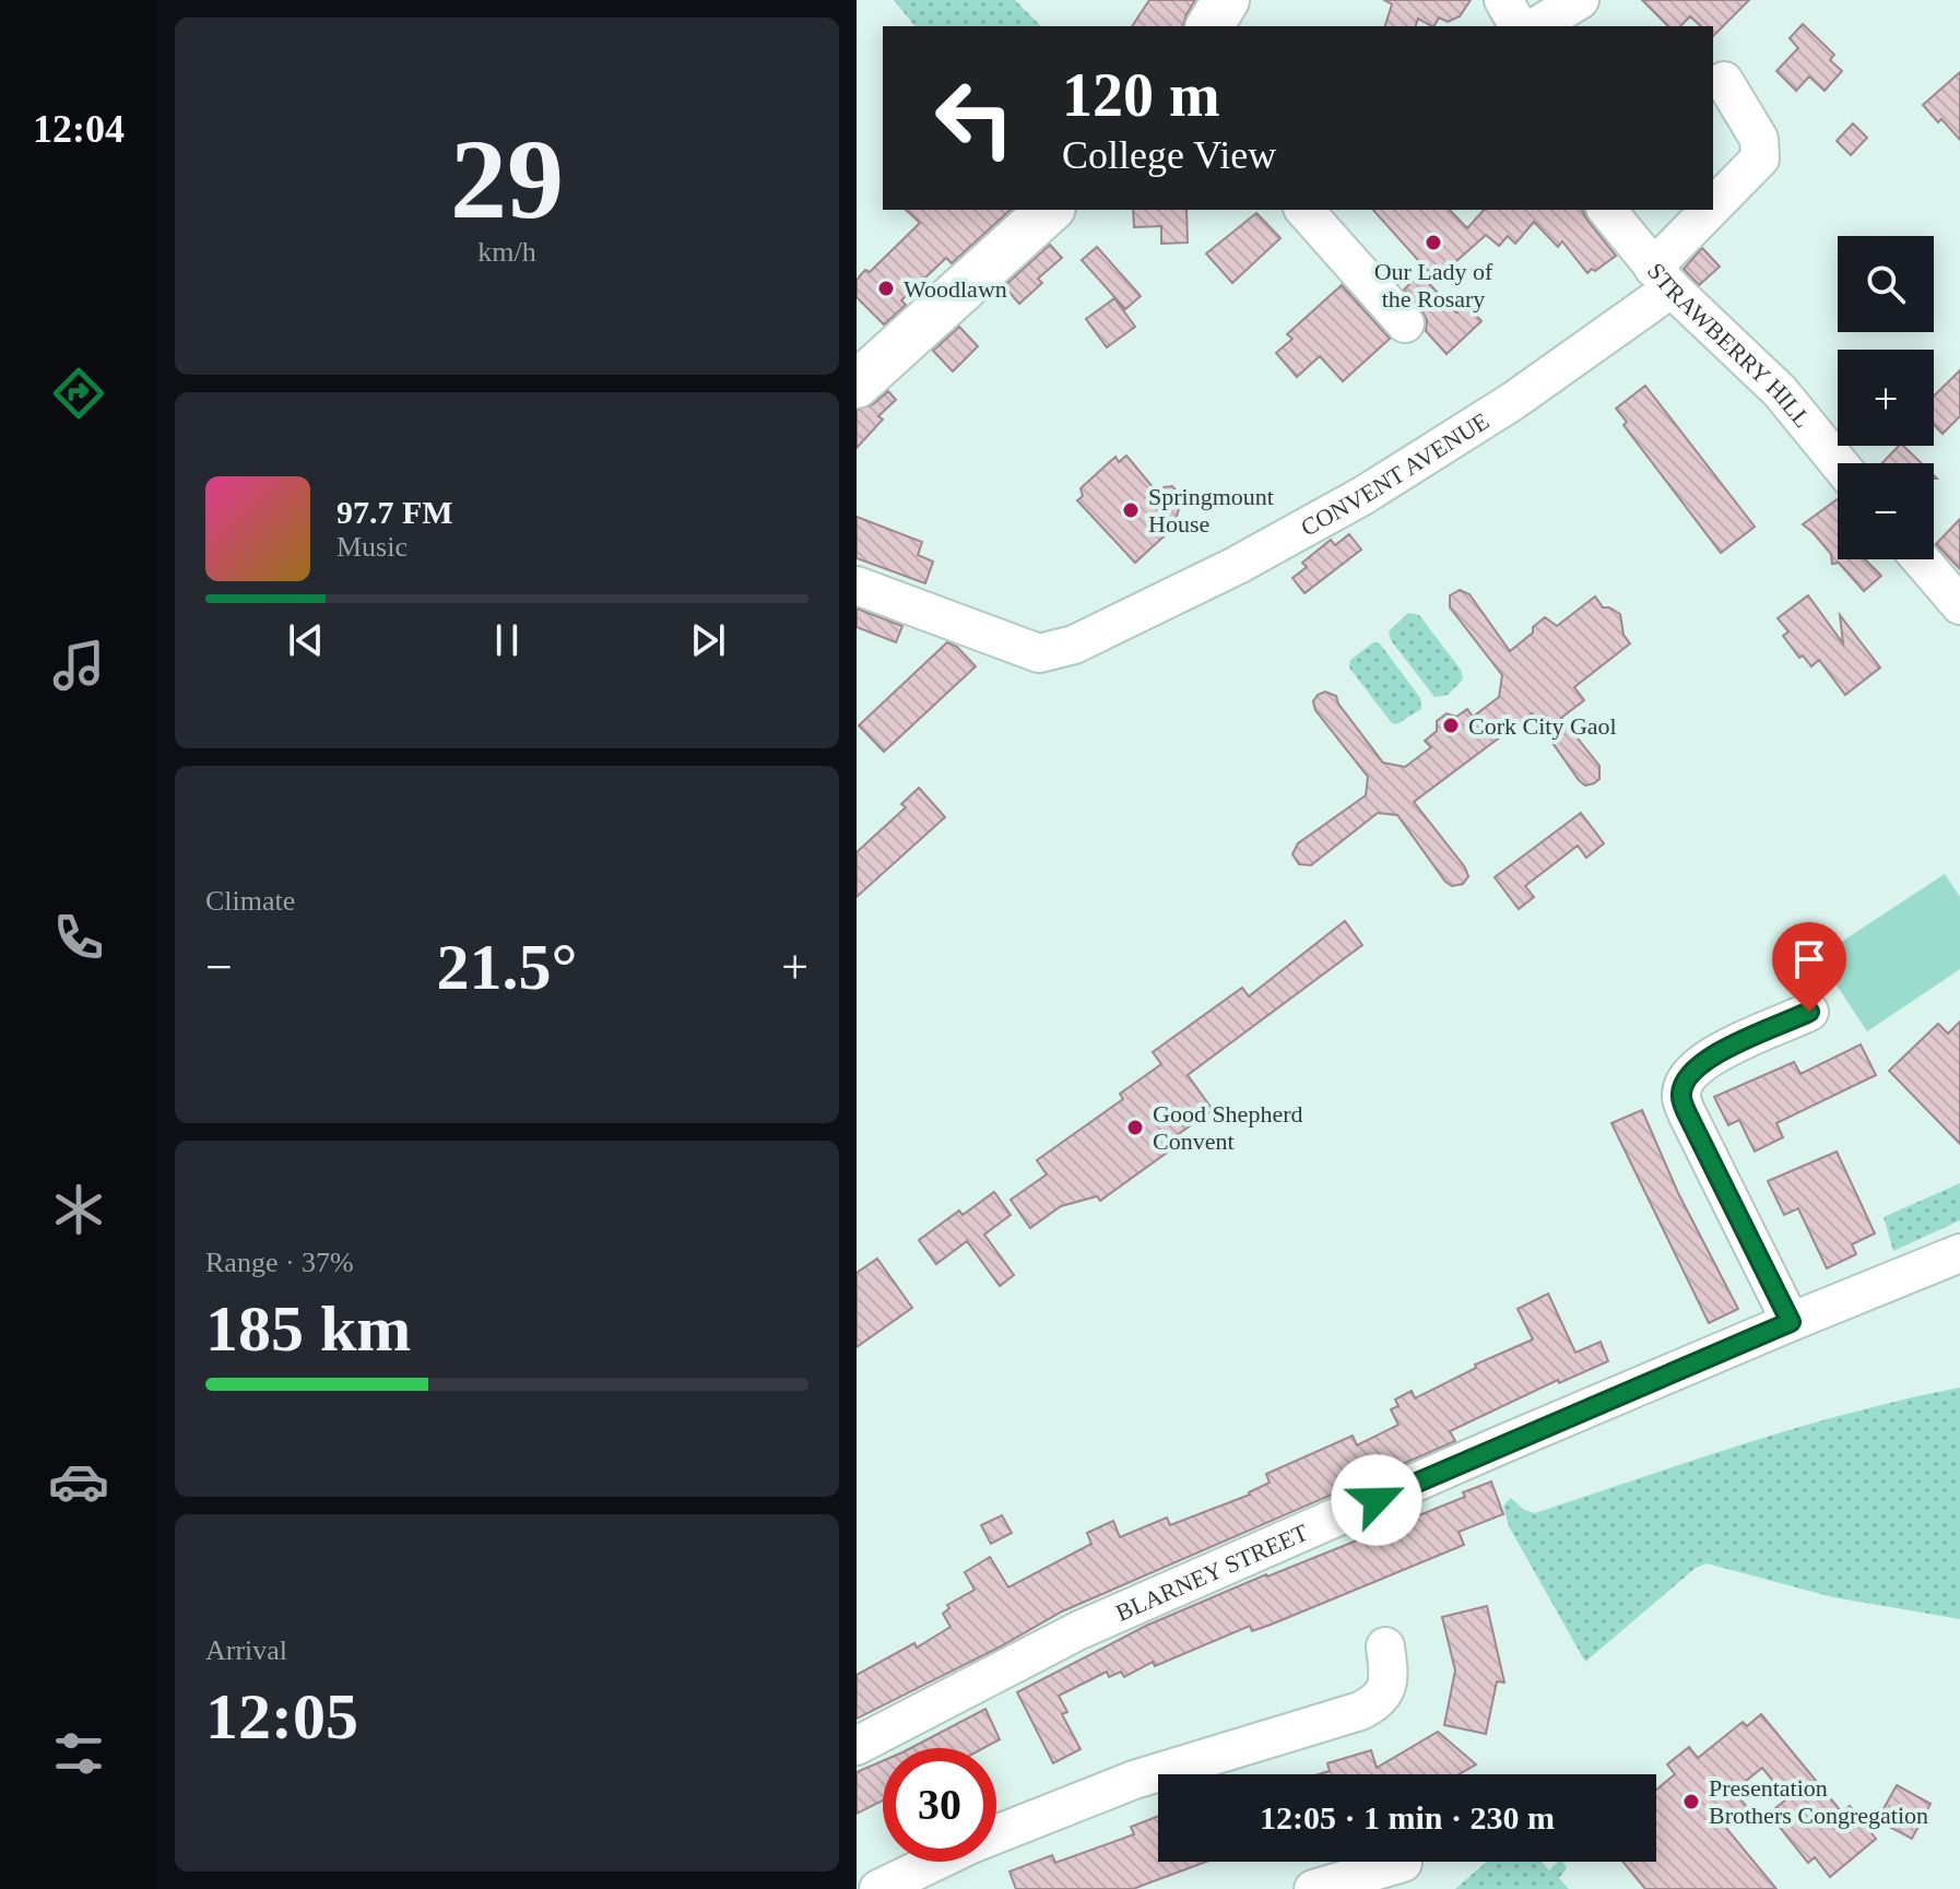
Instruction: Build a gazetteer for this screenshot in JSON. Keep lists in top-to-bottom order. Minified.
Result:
{"streets":{"street":["STRAWBERRY HILL","CONVENT AVENUE","BLARNEY STREET"]},"crossings":[["STRAWBERRY HILL","CONVENT AVENUE"]],"places":["Our Lady of the Rosary","Woodlawn","Springmount House","Cork City Gaol","Good Shepherd Convent","Presentation Brothers Congregation"],"page":{"tabs":"12:04","tile":[["29","km/h"],"Climate",["Range · 37%","185 km"],["Arrival","12:05"]],"turn":["120 m","College View"],"map_buttons":["+","−"],"song":["97.7 FM","Music"],"heat":["−","21.5°","+"],"limit":"30","trip":"12:05 · 1 min · 230 m"}}
